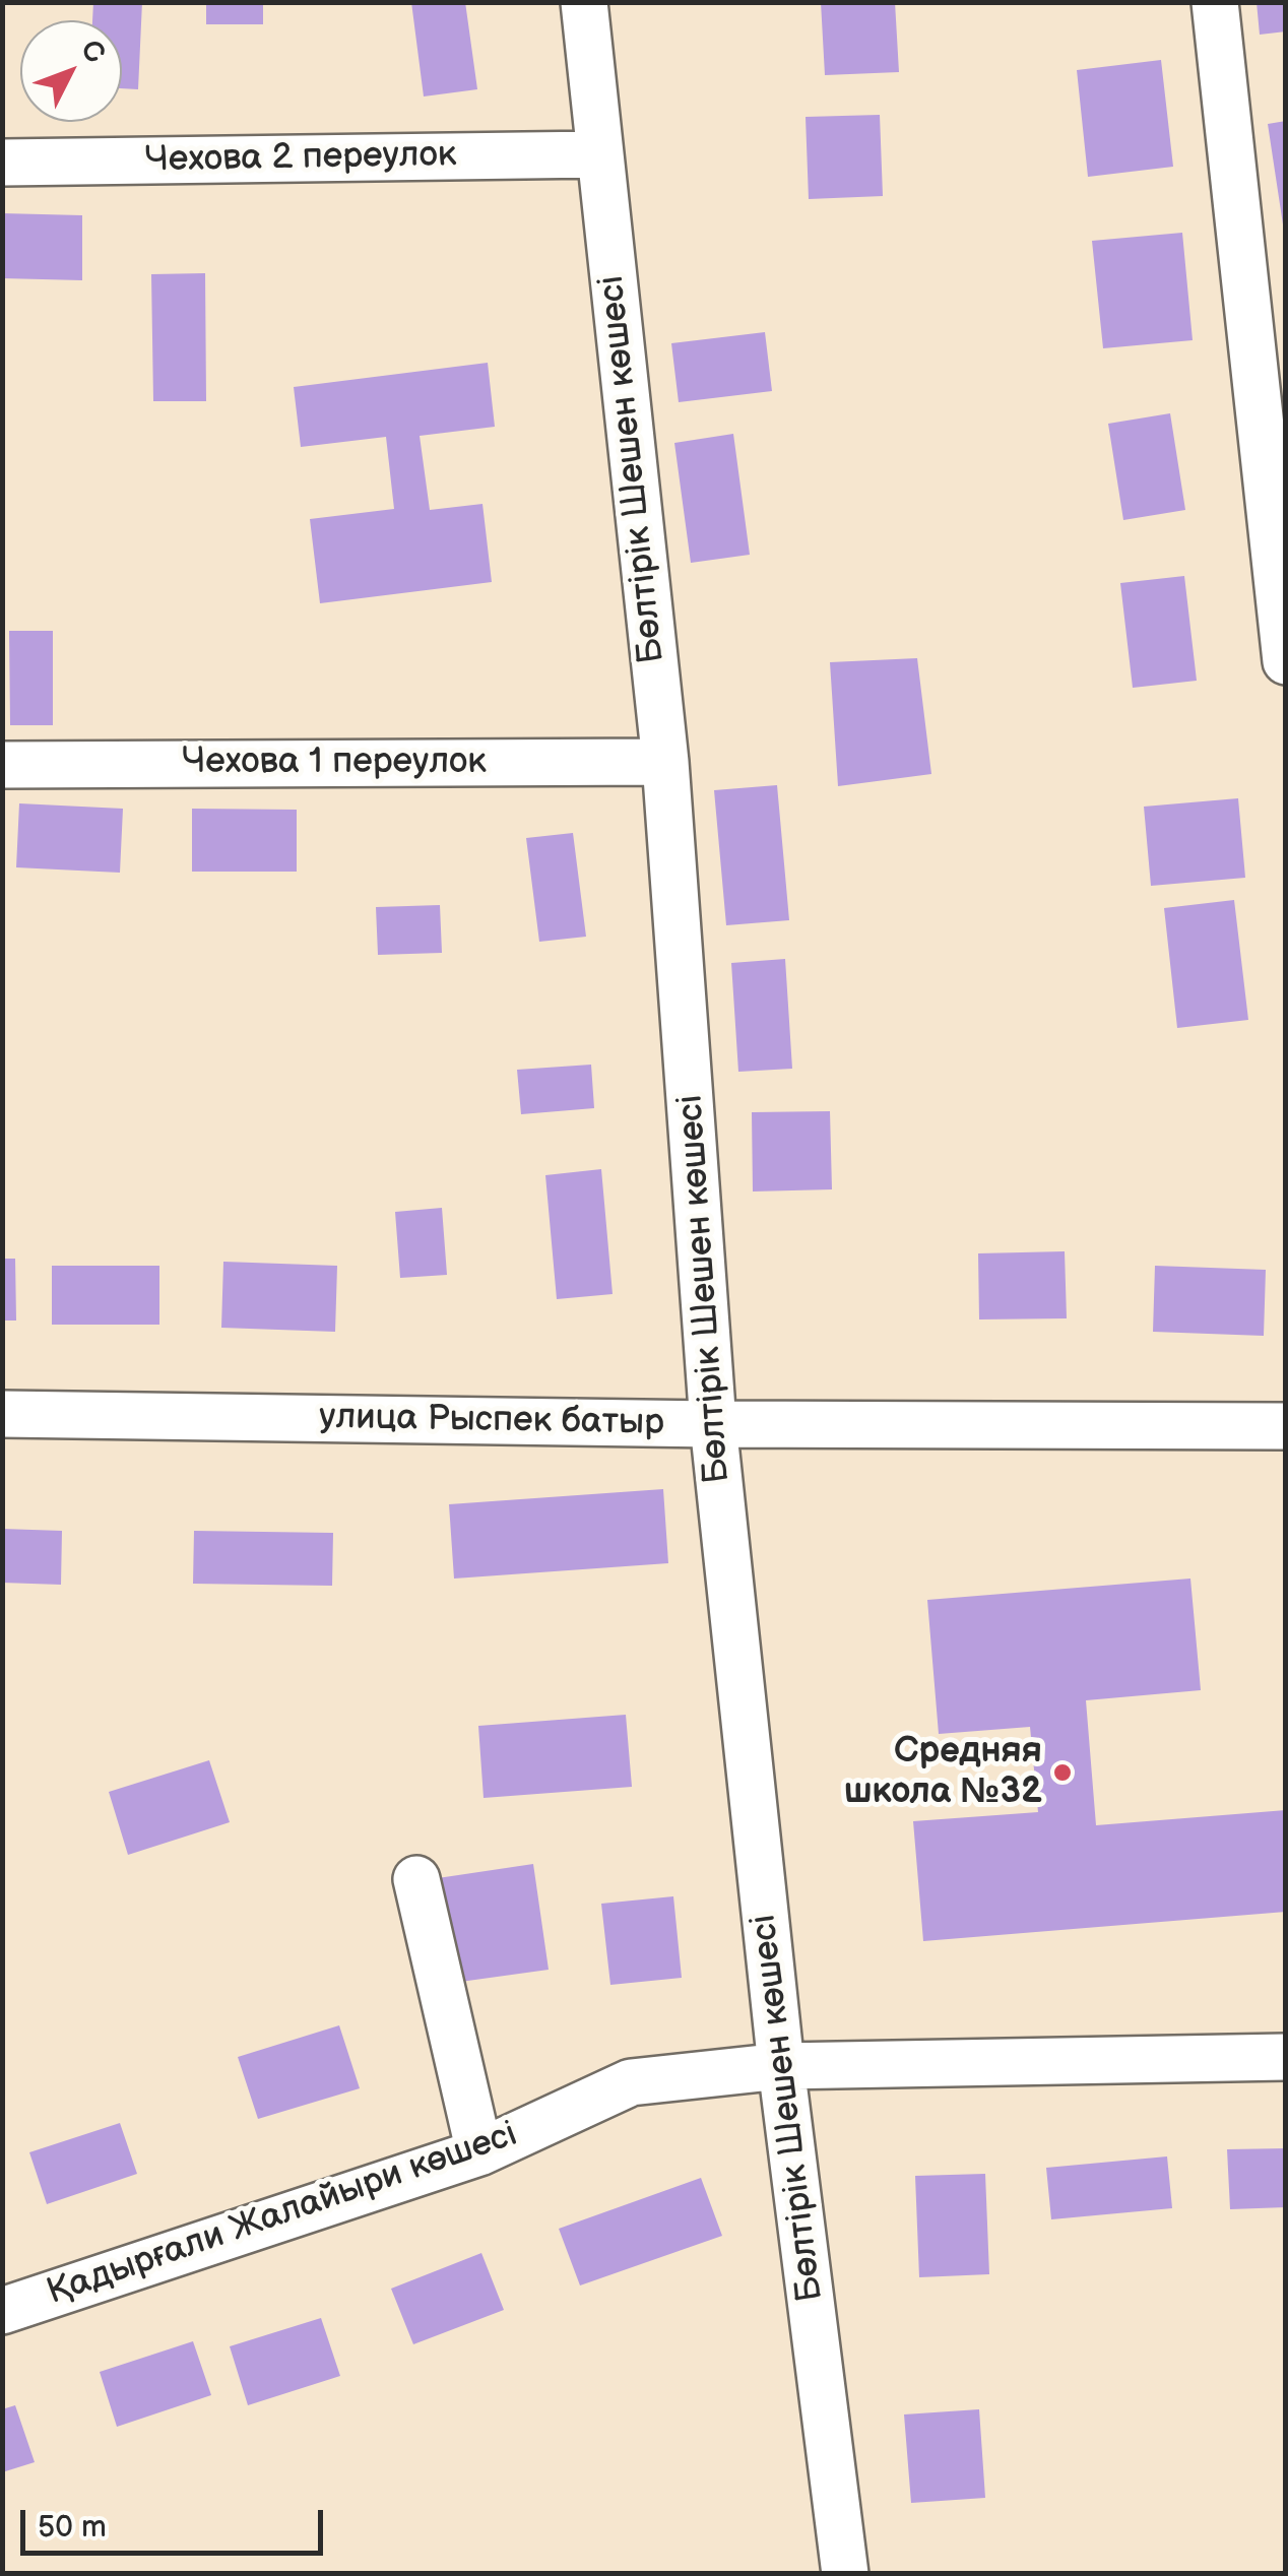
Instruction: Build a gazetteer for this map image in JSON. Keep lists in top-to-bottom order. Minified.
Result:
{"streets":{"street":["Чехова 2 переулок","Бөлтірік Шешен көшесі","Чехова 1 переулок","улица Рыспек батыр","Қадырғали Жалайыри көшесі"]},"crossings":[["Чехова 2 переулок","Бөлтірік Шешен көшесі"],["Бөлтірік Шешен көшесі","Чехова 1 переулок"],["Бөлтірік Шешен көшесі","улица Рыспек батыр"],["Бөлтірік Шешен көшесі","Қадырғали Жалайыри көшесі"]],"places":["Средняя школа №32"],"scale_bar":"50 m","north":"top right"}
